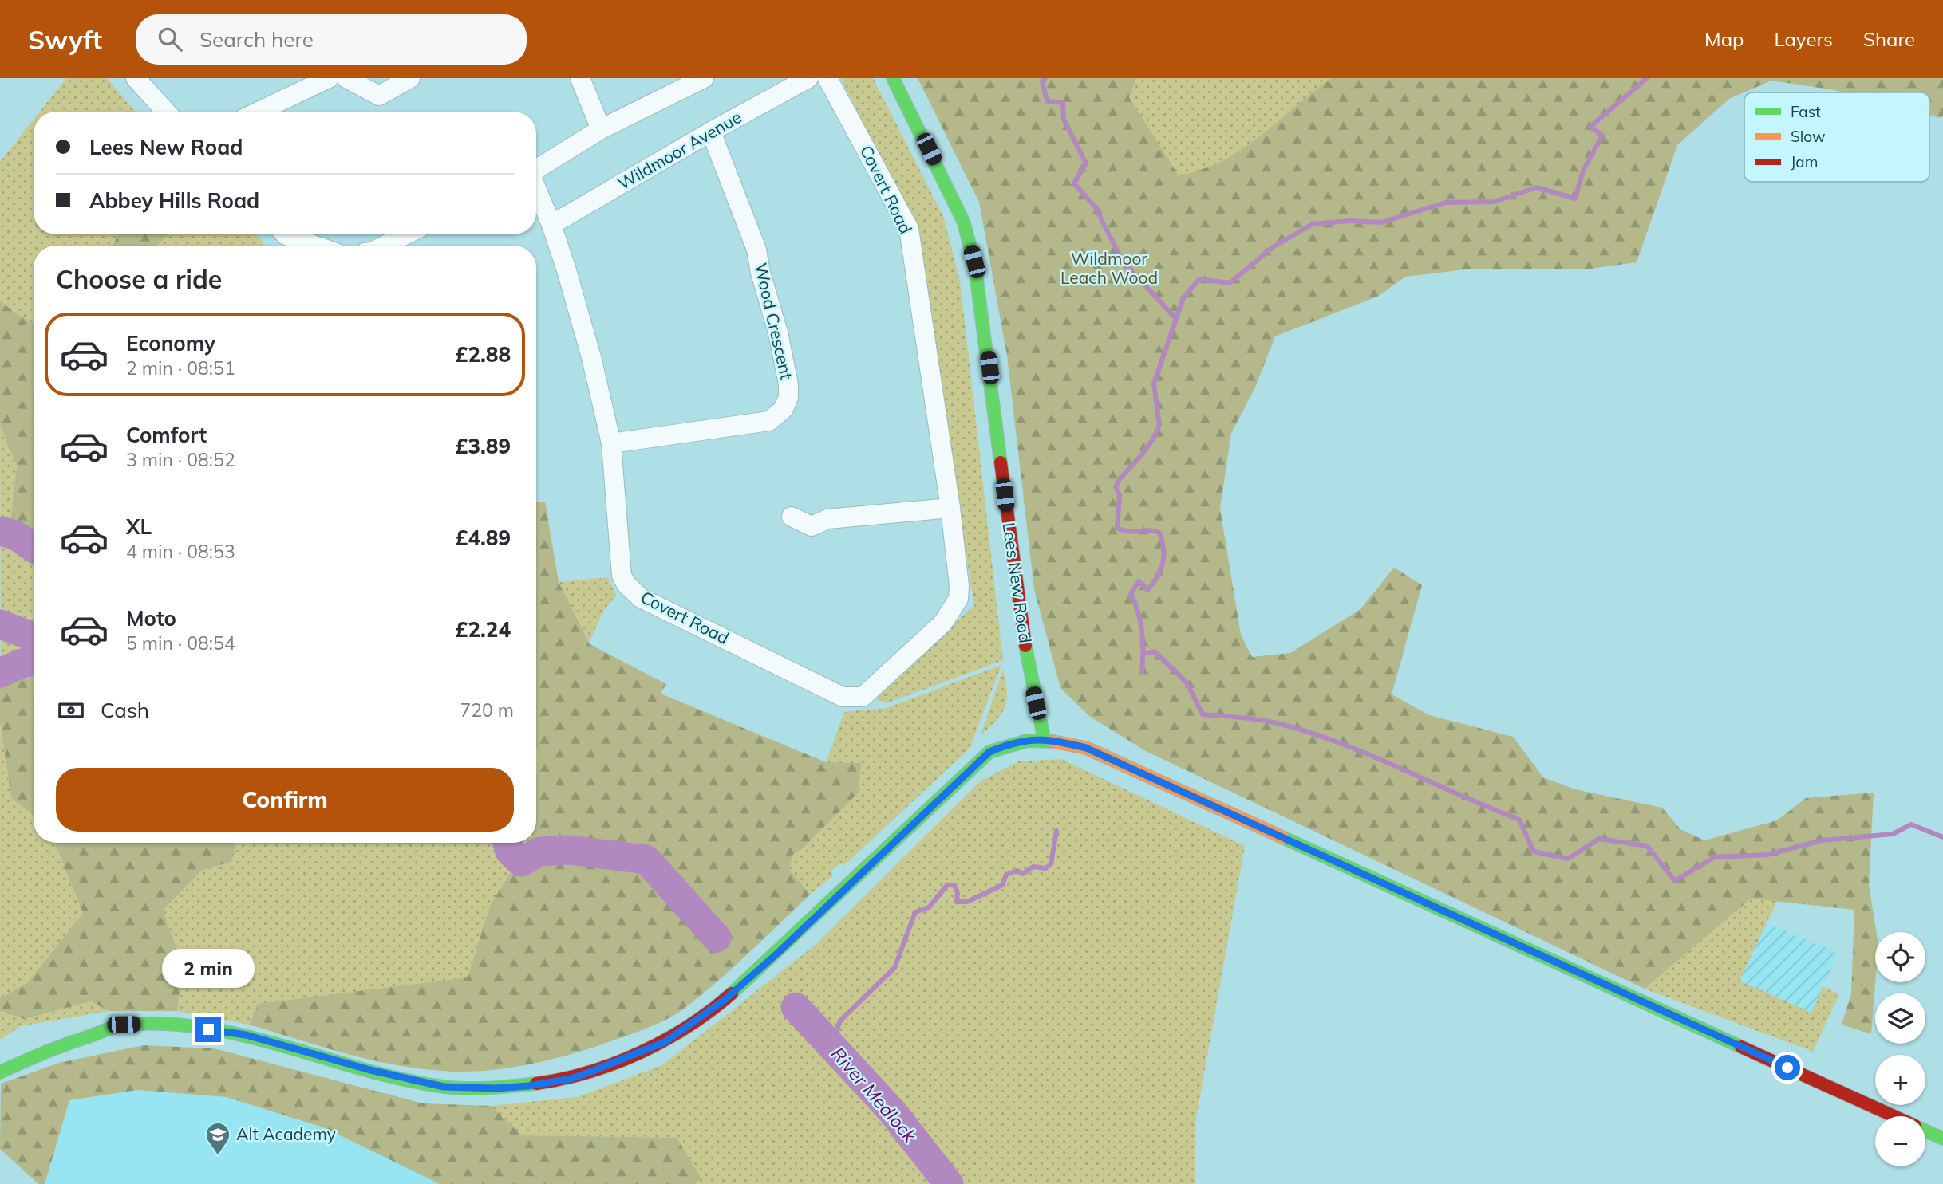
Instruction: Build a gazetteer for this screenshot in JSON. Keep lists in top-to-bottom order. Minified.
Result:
{"streets":{"main road":["Lees New Road"],"street":["Wildmoor Avenue","Covert Road","Wood Crescent"]},"crossings":[["Wildmoor Avenue","Covert Road"],["Wildmoor Avenue","Wood Crescent"],["Covert Road","Wood Crescent"]],"water":["River Medlock"],"parks":["Wildmoor Leach Wood"],"places":{"school or university":["Alt Academy"]},"legend":["Fast","Slow","Jam"],"page":{"header":"Swyft","search":"Search here","nav":["Map","Layers","Share"],"banner":["Lees New Road","Abbey Hills Road"],"heading":"Choose a ride","list":[{"name":"Economy","note":"2 min · 08:51","value":"£2.88"},{"name":"Comfort","note":"3 min · 08:52","value":"£3.89"},{"name":"XL","note":"4 min · 08:53","value":"£4.89"},{"name":"Moto","note":"5 min · 08:54","value":"£2.24"}],"pay":["Cash","720 m"],"buttons":"Confirm","map_buttons":["+","−"],"bubble":"2 min"}}
